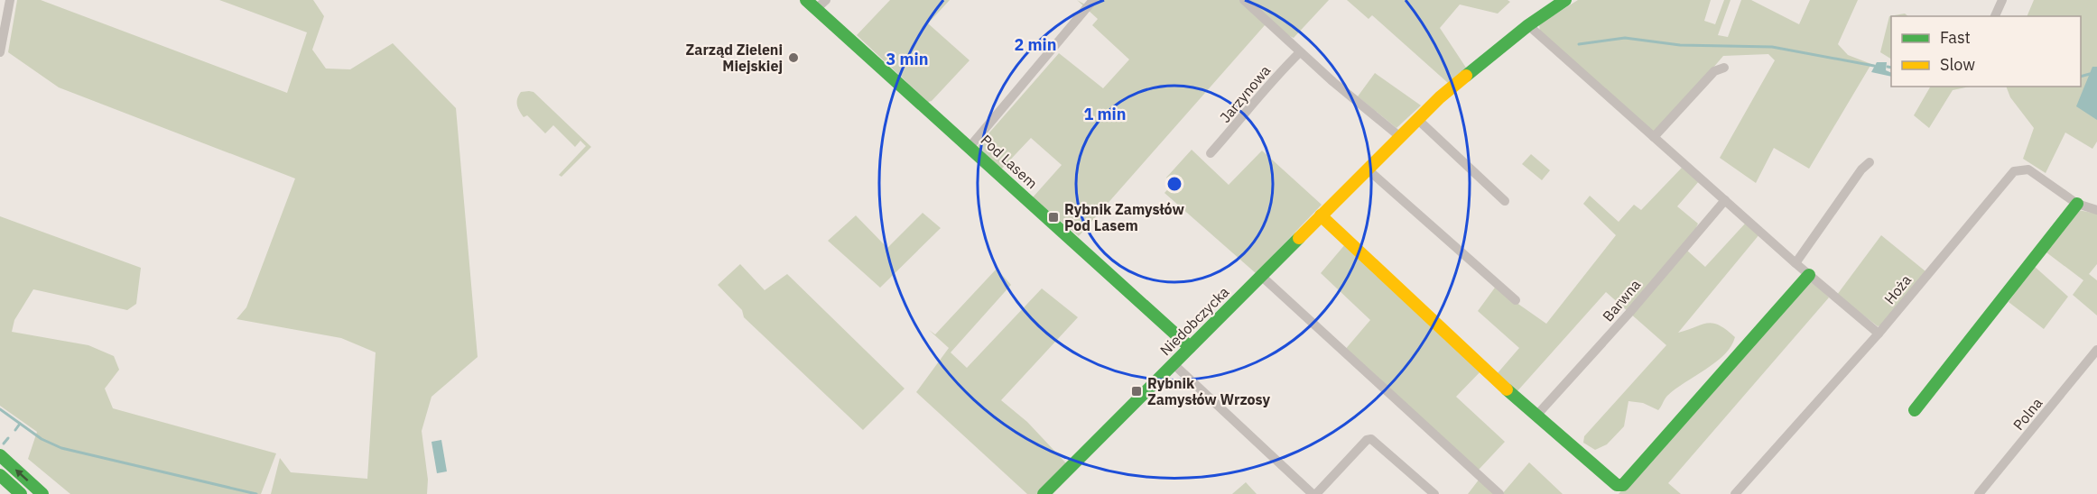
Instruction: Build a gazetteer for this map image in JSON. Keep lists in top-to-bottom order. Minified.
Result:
{"streets":{"street":["Jarzynowa","Pod Lasem","Hoża","Barwna","Niedobczycka","Polna"]},"crossings":[["Pod Lasem","Niedobczycka"]],"places":{"other":["Zarząd Zieleni Miejskiej"],"transit":["Rybnik Zamysłów Pod Lasem","Rybnik Zamysłów Wrzosy"]},"legend":["Fast","Slow"],"rings":["2 min","3 min","1 min"]}
